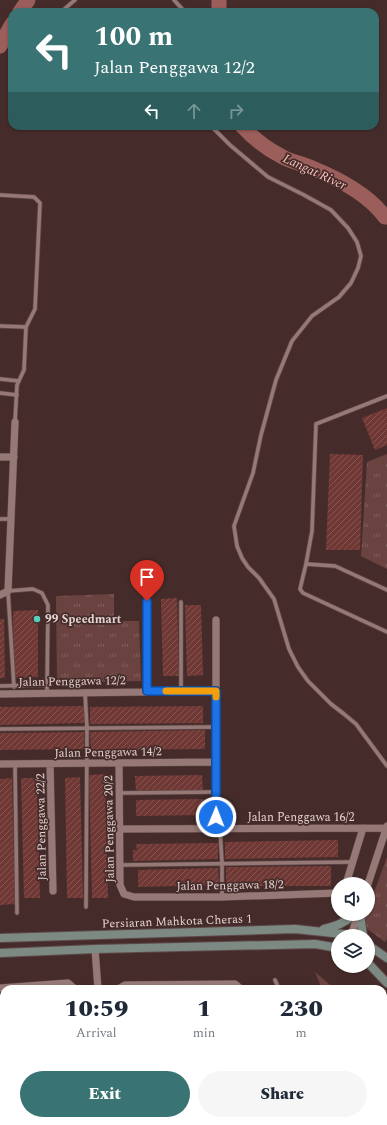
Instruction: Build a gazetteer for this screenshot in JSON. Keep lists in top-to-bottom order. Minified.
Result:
{"streets":{"main road":["Persiaran Mahkota Cheras 1"],"street":["Jalan Penggawa 12/2","Jalan Penggawa 14/2","Jalan Penggawa 16/2","Jalan Penggawa 22/2","Jalan Penggawa 20/2","Jalan Penggawa 18/2"]},"crossings":[["Jalan Penggawa 14/2","Jalan Penggawa 22/2"],["Jalan Penggawa 14/2","Jalan Penggawa 20/2"],["Jalan Penggawa 16/2","Jalan Penggawa 20/2"],["Jalan Penggawa 20/2","Jalan Penggawa 18/2"]],"water":["Langat River"],"places":["99 Speedmart"],"page":{"turn":["100 m","Jalan Penggawa 12/2"],"eta":["10:59","Arrival","1","min","230","m"],"buttons":["Exit","Share"]}}
